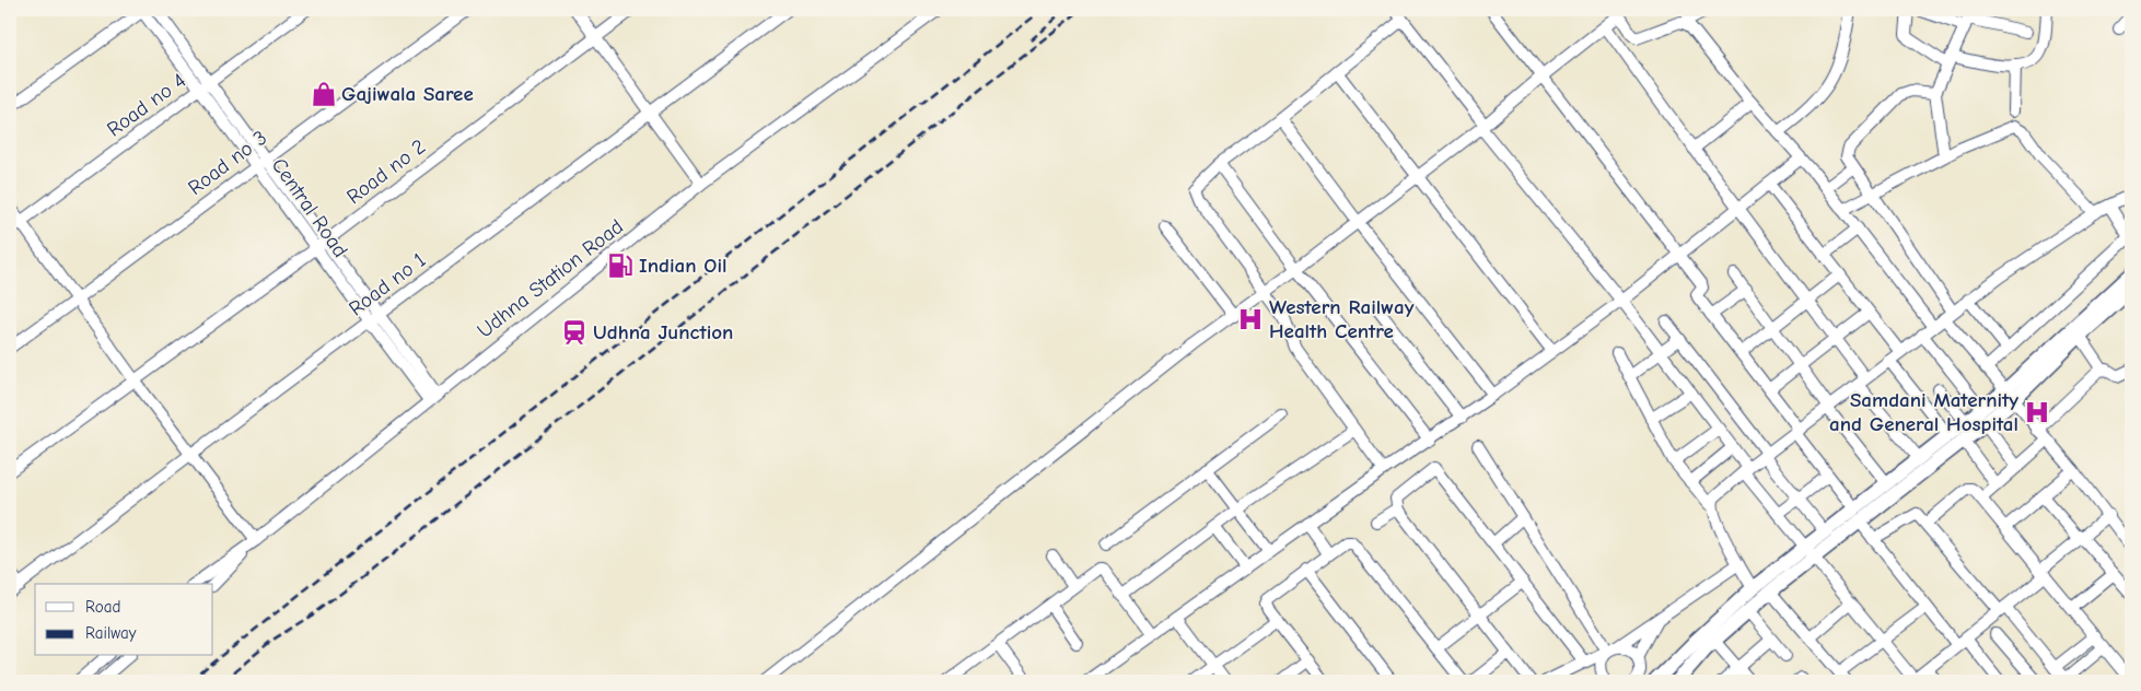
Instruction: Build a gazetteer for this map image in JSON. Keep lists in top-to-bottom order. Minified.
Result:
{"streets":{"street":["Road no 4","Road no 3","Road no 2","Central Road","Udhna Station Road","Road no 1"]},"crossings":[["Road no 4","Central Road"],["Road no 3","Central Road"],["Road no 2","Central Road"],["Central Road","Udhna Station Road"],["Central Road","Road no 1"]],"places":{"shop":["Gajiwala Saree"],"fuel station":["Indian Oil"],"hospital":["Western Railway Health Centre","Samdani Maternity and General Hospital"],"station":["Udhna Junction"]},"legend":["Road","Railway"]}
